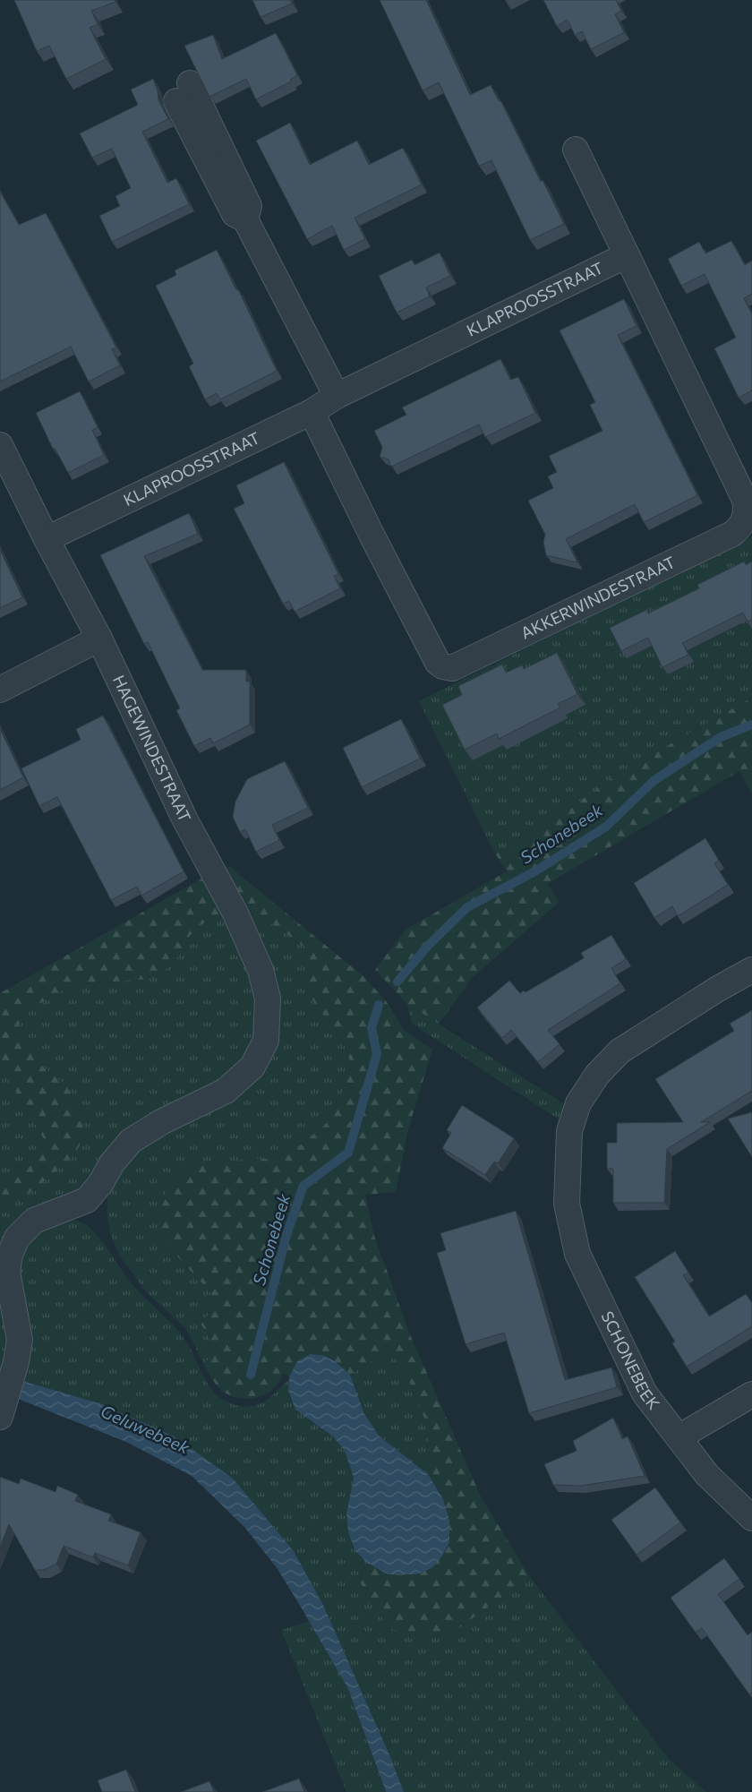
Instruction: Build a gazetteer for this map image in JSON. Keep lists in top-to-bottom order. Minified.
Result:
{"streets":{"street":["KLAPROOSSTRAAT","AKKERWINDESTRAAT","HAGEWINDESTRAAT","SCHONEBEEK"]},"crossings":[["KLAPROOSSTRAAT","AKKERWINDESTRAAT"],["KLAPROOSSTRAAT","HAGEWINDESTRAAT"]],"water":["Schonebeek","Geluwebeek"]}
